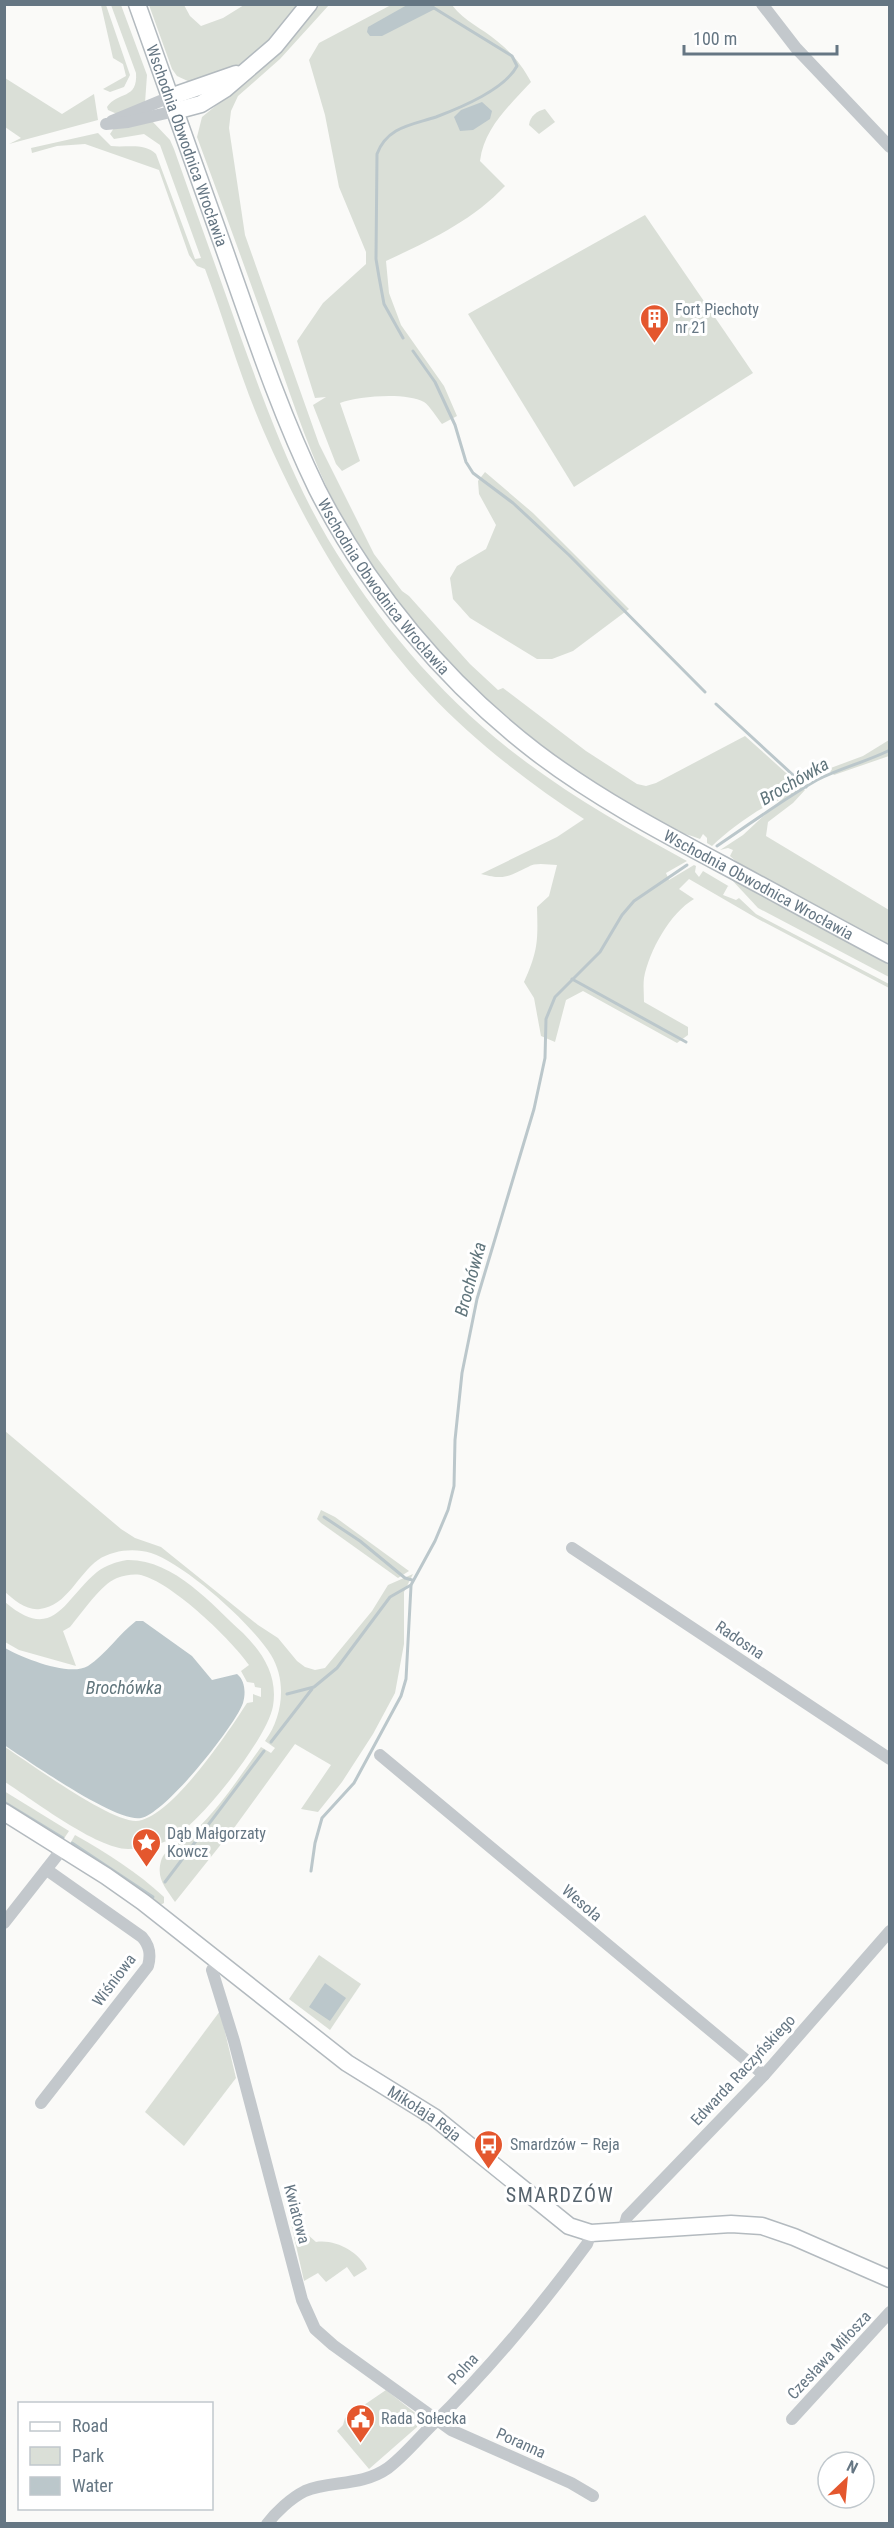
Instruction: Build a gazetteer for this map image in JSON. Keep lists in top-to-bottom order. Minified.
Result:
{"streets":{"main road":["Wschodnia Obwodnica Wrocławia","Mikołaja Reja"],"street":["Radosna","Wesoła","Wiśniowa","Edwarda Raczyńskiego","Kwiatowa","Czesława Miłosza","Polna","Poranna"]},"crossings":[["Wesoła","Edwarda Raczyńskiego"],["Edwarda Raczyńskiego","Mikołaja Reja"],["Mikołaja Reja","Kwiatowa"],["Mikołaja Reja","Polna"],["Kwiatowa","Polna"],["Kwiatowa","Poranna"],["Polna","Poranna"]],"districts":["SMARDZÓW"],"water":["Brochówka"],"places":{"building":["Fort Piechoty nr 21"],"place":["Dąb Małgorzaty Kowcz"],"bus stop":["Smardzów – Reja"],"public building":["Rada Sołecka"]},"legend":["Road","Park","Water"],"scale_bar":"100 m","north":"top right"}
